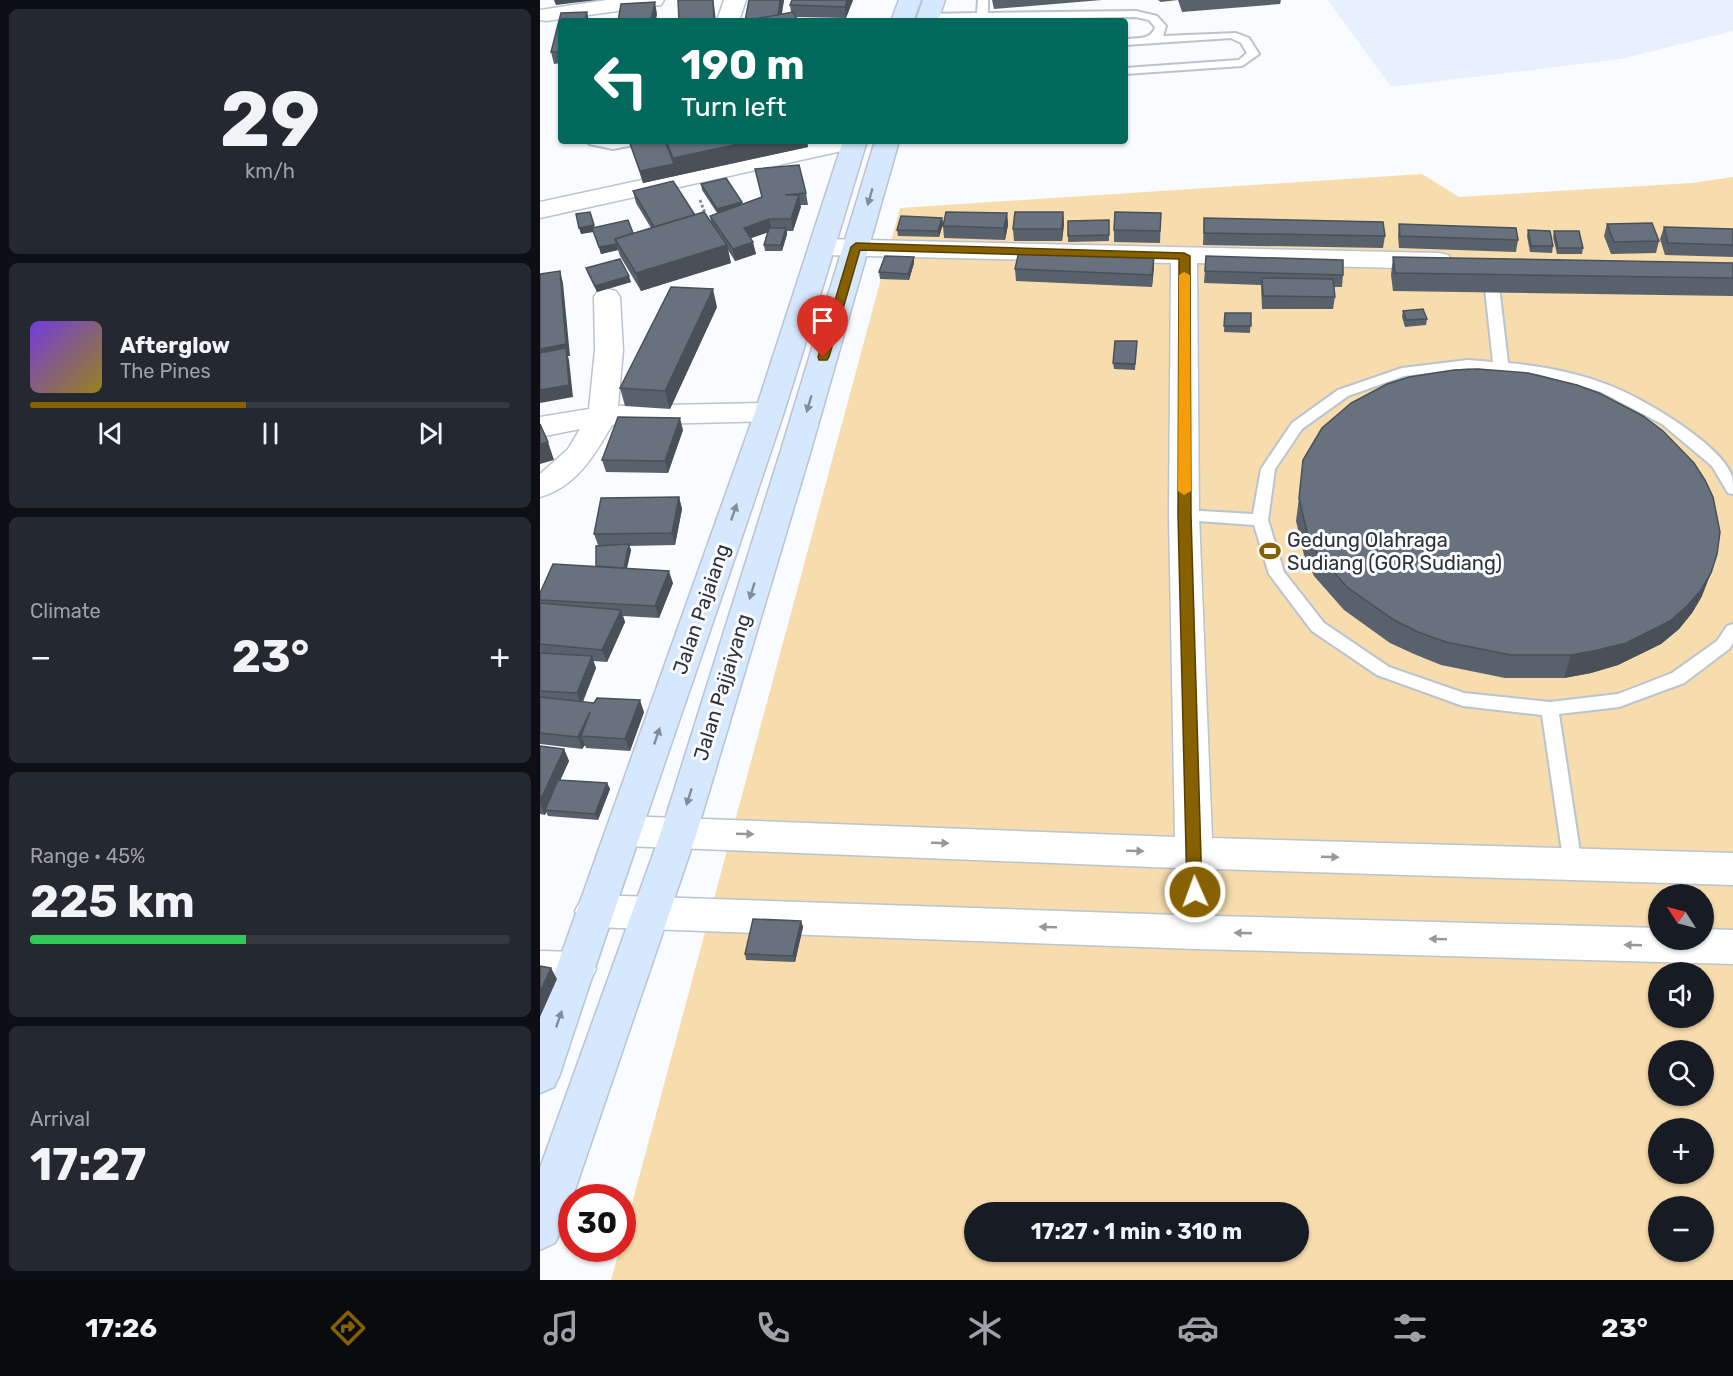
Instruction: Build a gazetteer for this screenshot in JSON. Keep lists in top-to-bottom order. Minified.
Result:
{"streets":{"main road":["Jalan Pajaiang","Jalan Pajjaiyang"]},"one_way":["Jalan Pajaiang","Jalan Pajjaiyang"],"places":{"sports":["Gedung Olahraga Sudiang (GOR Sudiang)"]},"north":"top left","page":{"tile":[["29","km/h"],"Climate",["Range · 45%","225 km"],["Arrival","17:27"]],"turn":["190 m","Turn left"],"song":["Afterglow","The Pines"],"heat":["−","23°","+"],"map_buttons":["+","−"],"limit":"30","trip":"17:27 · 1 min · 310 m","tabs":["17:26","23°"]}}
